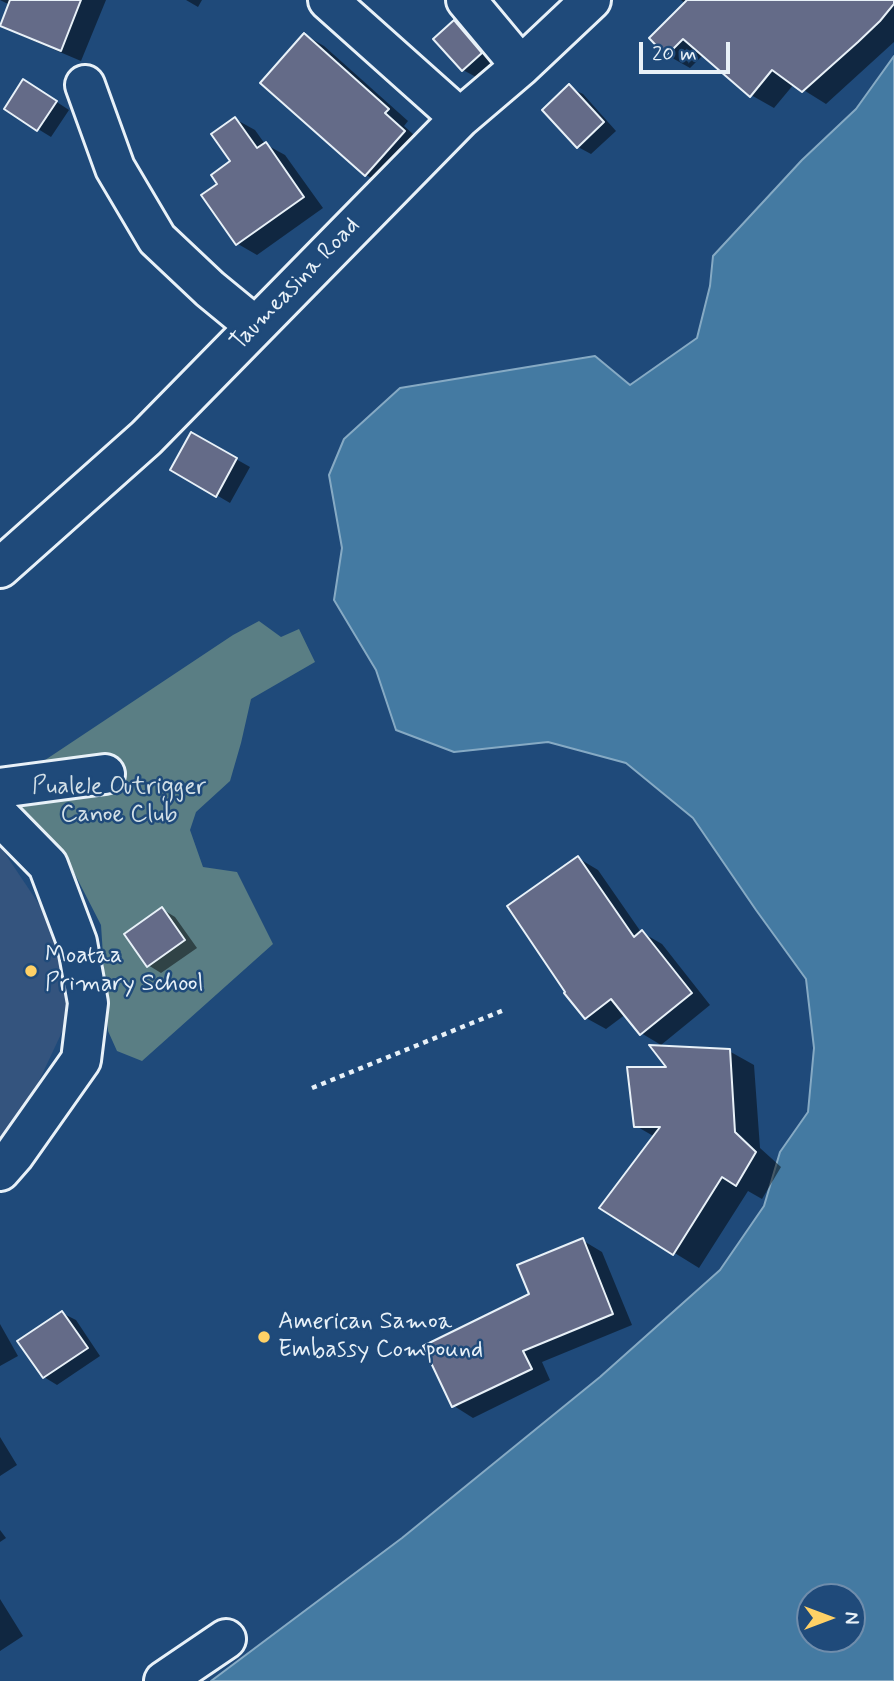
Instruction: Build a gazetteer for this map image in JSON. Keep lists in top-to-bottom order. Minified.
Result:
{"streets":{"street":["Taumeasina Road"]},"parks":["Pualele Outrigger Canoe Club"],"places":["Moataa Primary School","American Samoa Embassy Compound"],"scale_bar":"20 m","north":"right"}
